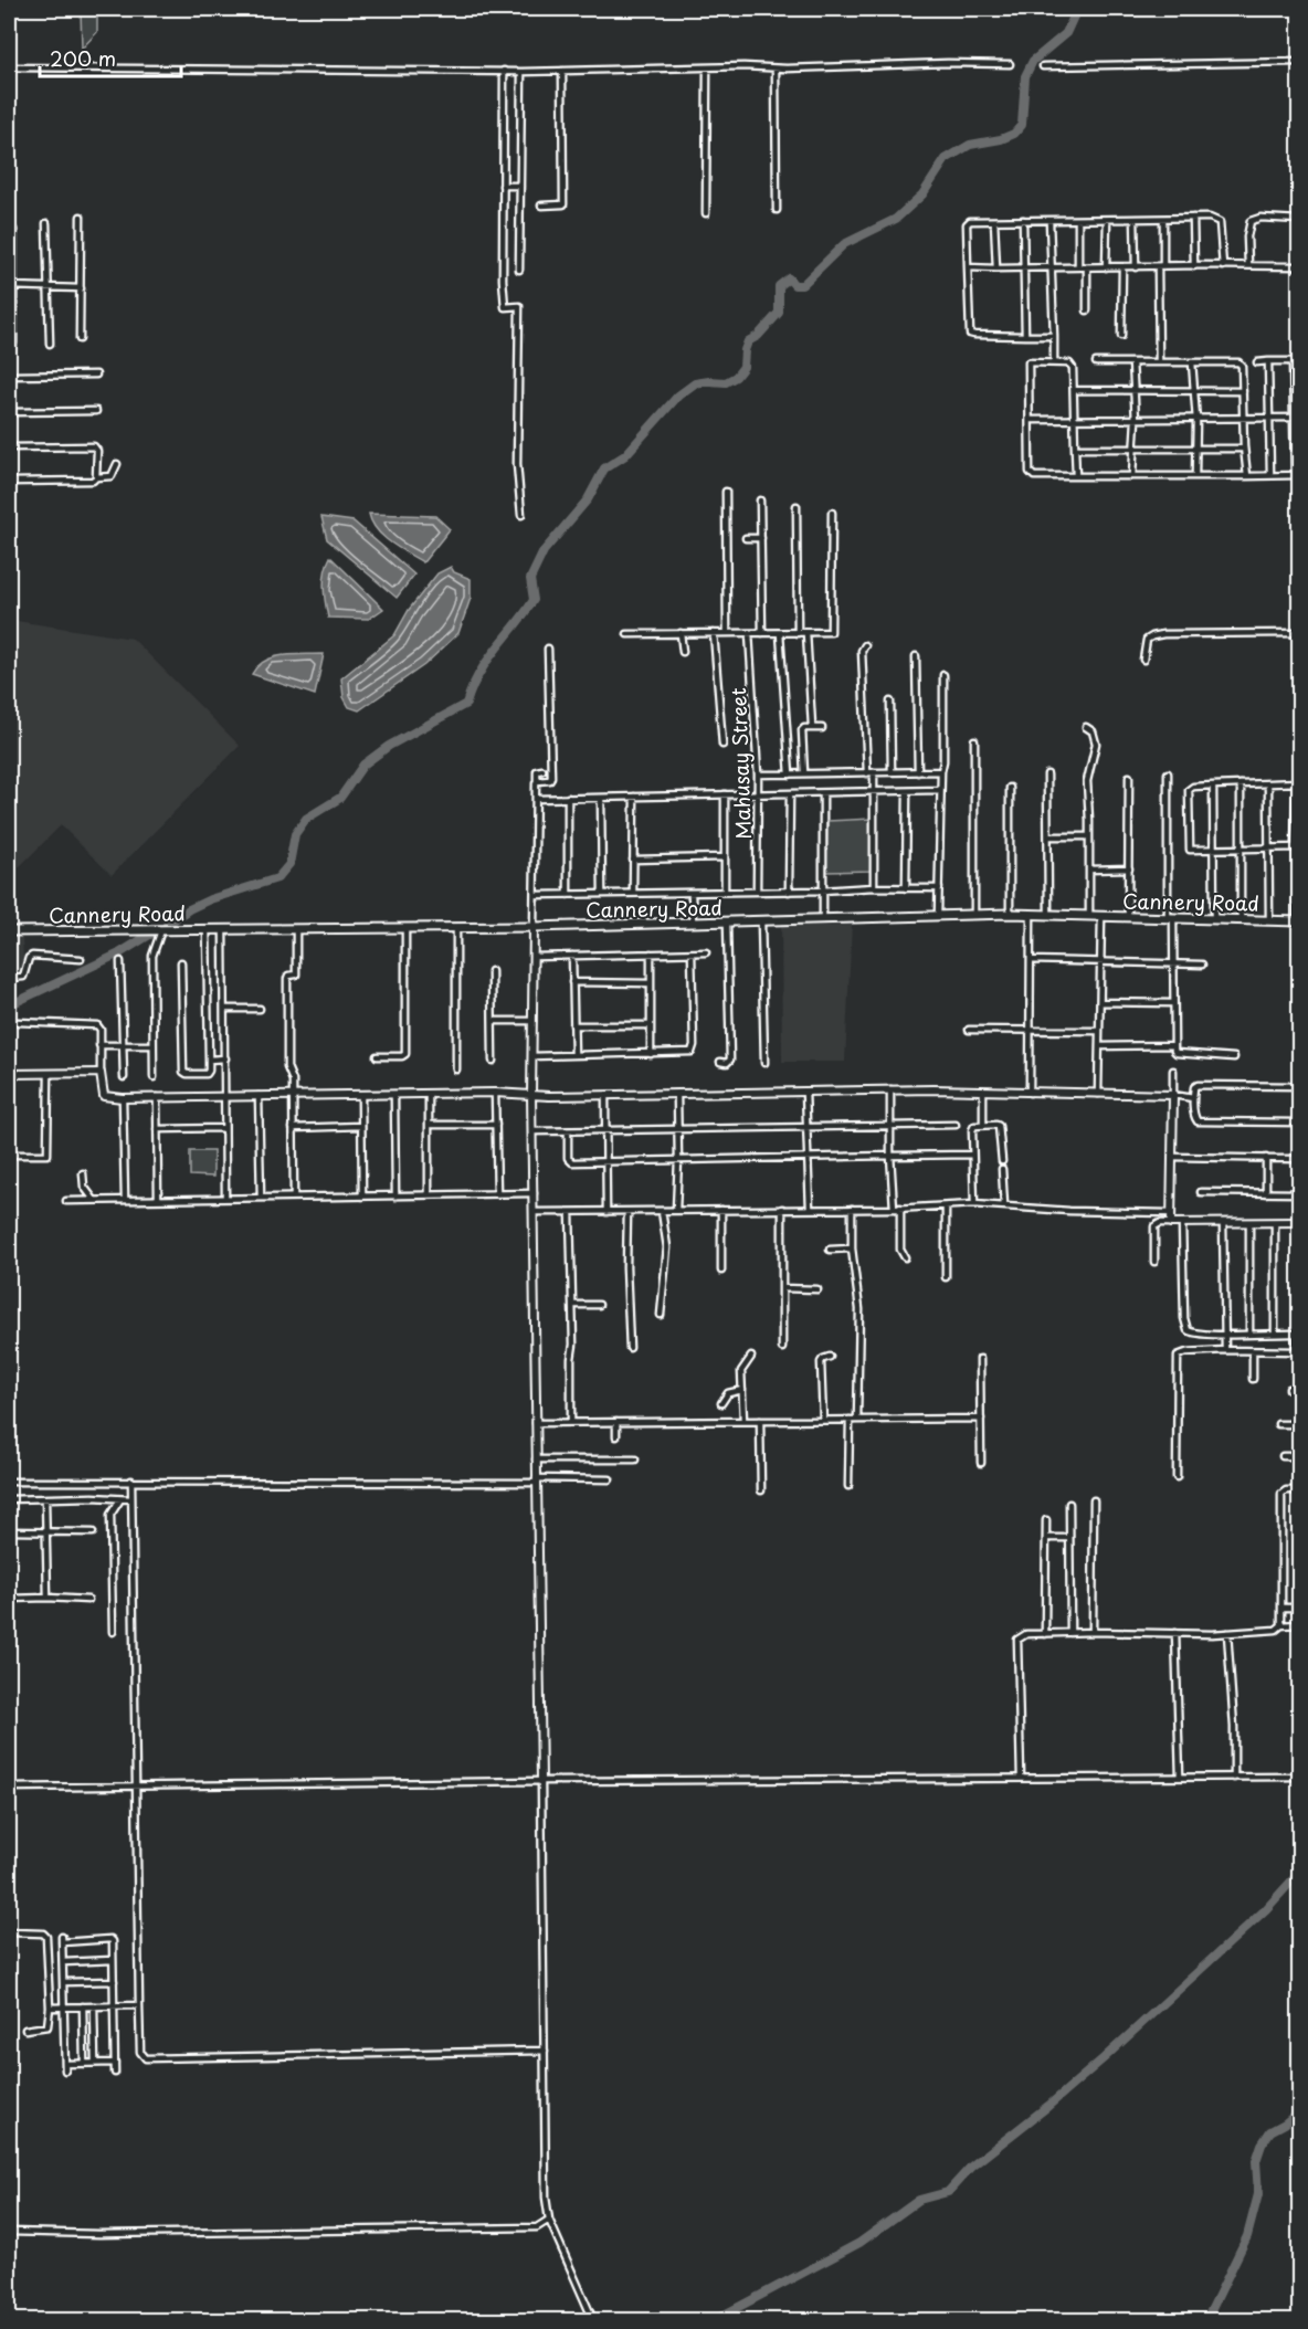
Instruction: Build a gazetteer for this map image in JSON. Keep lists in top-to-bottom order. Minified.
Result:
{"streets":{"main road":["Cannery Road"],"street":["Mahusay Street"]},"scale_bar":"200 m"}
